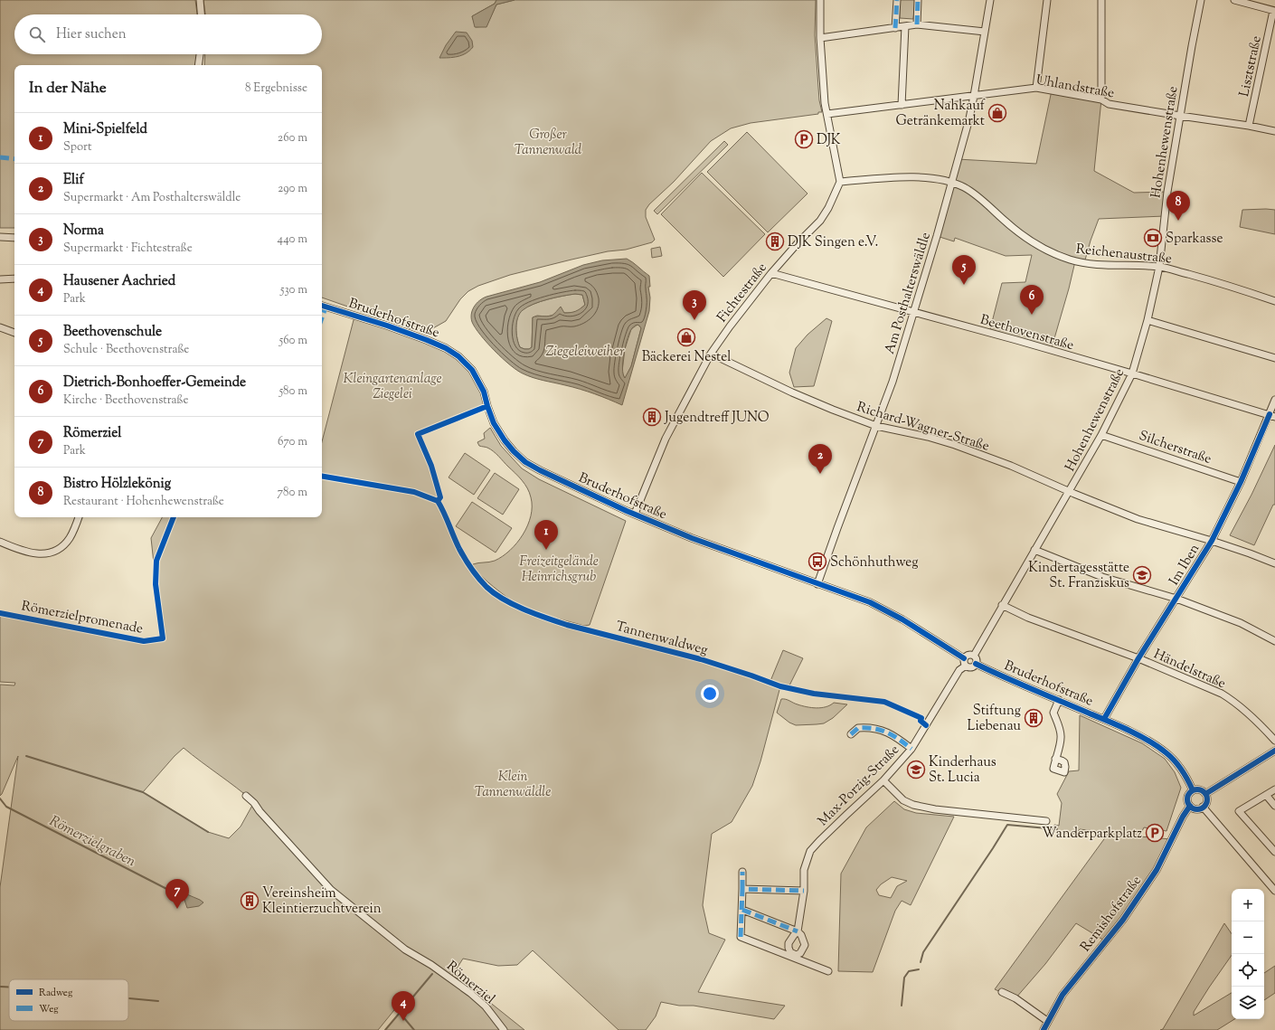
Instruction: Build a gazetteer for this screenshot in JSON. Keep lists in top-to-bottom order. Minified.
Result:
{"streets":{"street":["Lisztstraße","Uhlandstraße","Hohenhewenstraße","Reichenaustraße","Fichtestraße","Am Posthalterswäldle","Bruderhofstraße","Beethovenstraße","Richard-Wagner-Straße","Silcherstraße","Im Iben","Händelstraße","Max-Porzig-Straße","Remishofstraße","Römerziel"],"cycle path":["Römerzielpromenade","Tannenwaldweg"]},"crossings":[["Lisztstraße","Uhlandstraße"],["Uhlandstraße","Hohenhewenstraße"],["Uhlandstraße","Am Posthalterswäldle"],["Hohenhewenstraße","Reichenaustraße"],["Hohenhewenstraße","Bruderhofstraße"],["Hohenhewenstraße","Beethovenstraße"],["Hohenhewenstraße","Richard-Wagner-Straße"],["Hohenhewenstraße","Silcherstraße"],["Hohenhewenstraße","Händelstraße"],["Hohenhewenstraße","Max-Porzig-Straße"],["Reichenaustraße","Fichtestraße"],["Reichenaustraße","Am Posthalterswäldle"],["Fichtestraße","Bruderhofstraße"],["Fichtestraße","Beethovenstraße"],["Fichtestraße","Richard-Wagner-Straße"],["Am Posthalterswäldle","Bruderhofstraße"],["Am Posthalterswäldle","Beethovenstraße"],["Am Posthalterswäldle","Richard-Wagner-Straße"],["Bruderhofstraße","Im Iben"],["Bruderhofstraße","Max-Porzig-Straße"],["Bruderhofstraße","Remishofstraße"],["Beethovenstraße","Im Iben"],["Richard-Wagner-Straße","Im Iben"],["Silcherstraße","Im Iben"],["Im Iben","Händelstraße"]],"water":["Ziegeleiweiher","Römerzielgraben"],"parks":["Großer Tannenwald","Kleingartenanlage Ziegelei","Freizeitgelände Heinrichsgrub","Klein Tannenwäldle"],"places":{"shop":["Nahkauf Getränkemarkt","Bäckerei Nestel"],"parking":["DJK","Wanderparkplatz"],"bank":["Sparkasse"],"building":["DJK Singen e.V.","Jugendtreff JUNO","Stiftung Liebenau","Vereinsheim Kleintierzuchtverein"],"bus stop":["Schönhuthweg"],"school or university":["Kindertagesstätte St. Franziskus","Kinderhaus St. Lucia"]},"legend":["Radweg","Weg"],"page":{"search":"Hier suchen","heading":["In der Nähe","8 Ergebnisse"],"list":[{"mark":"1","name":"Mini-Spielfeld","note":"Sport","value":"260 m"},{"mark":"2","name":"Elif","note":"Supermarkt · Am Posthalterswäldle","value":"290 m"},{"mark":"3","name":"Norma","note":"Supermarkt · Fichtestraße","value":"440 m"},{"mark":"4","name":"Hausener Aachried","note":"Park","value":"530 m"},{"mark":"5","name":"Beethovenschule","note":"Schule · Beethovenstraße","value":"560 m"},{"mark":"6","name":"Dietrich-Bonhoeffer-Gemeinde","note":"Kirche · Beethovenstraße","value":"580 m"},{"mark":"7","name":"Römerziel","note":"Park","value":"670 m"},{"mark":"8","name":"Bistro Hölzlekönig","note":"Restaurant · Hohenhewenstraße","value":"780 m"}],"pins":["8","5","6","3","2","1","7","4"],"map_buttons":["+","−"]}}
